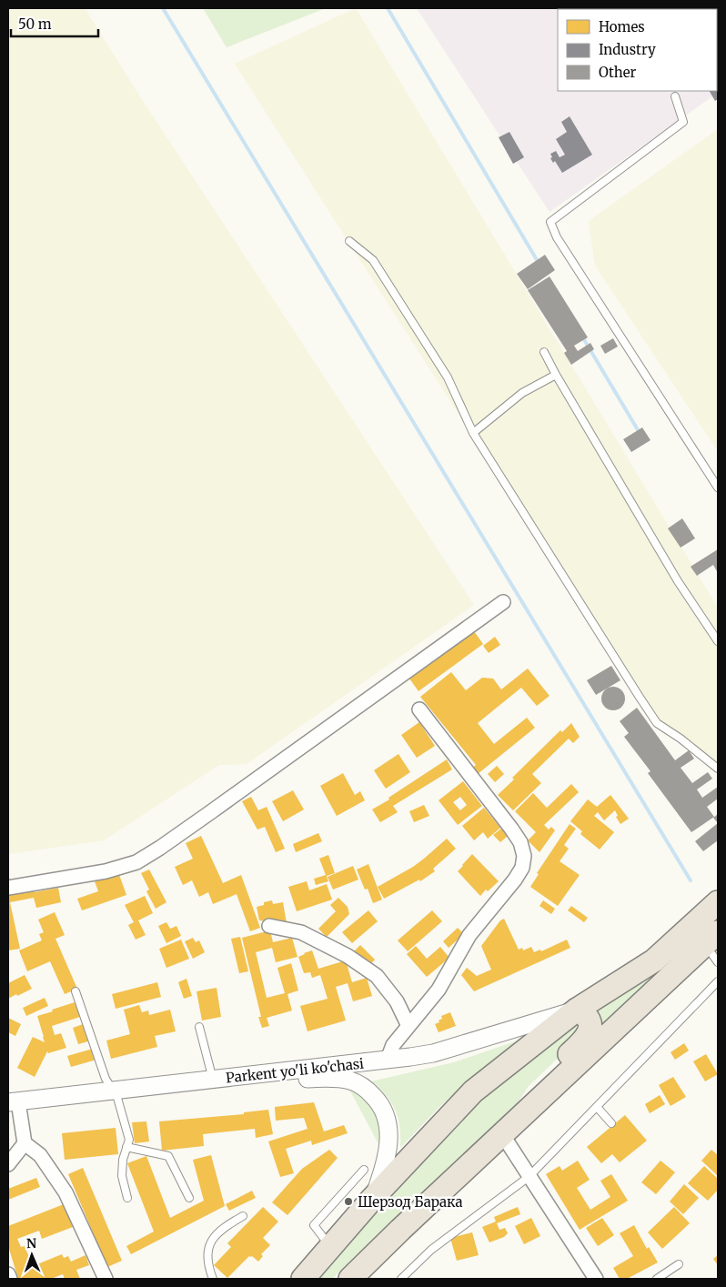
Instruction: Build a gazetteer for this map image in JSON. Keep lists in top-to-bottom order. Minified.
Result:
{"streets":{"street":["Parkent yo'li ko'chasi"]},"places":["Шерзод Барака"],"legend":["Homes","Industry","Other"],"scale_bar":"50 m","north":"top"}
